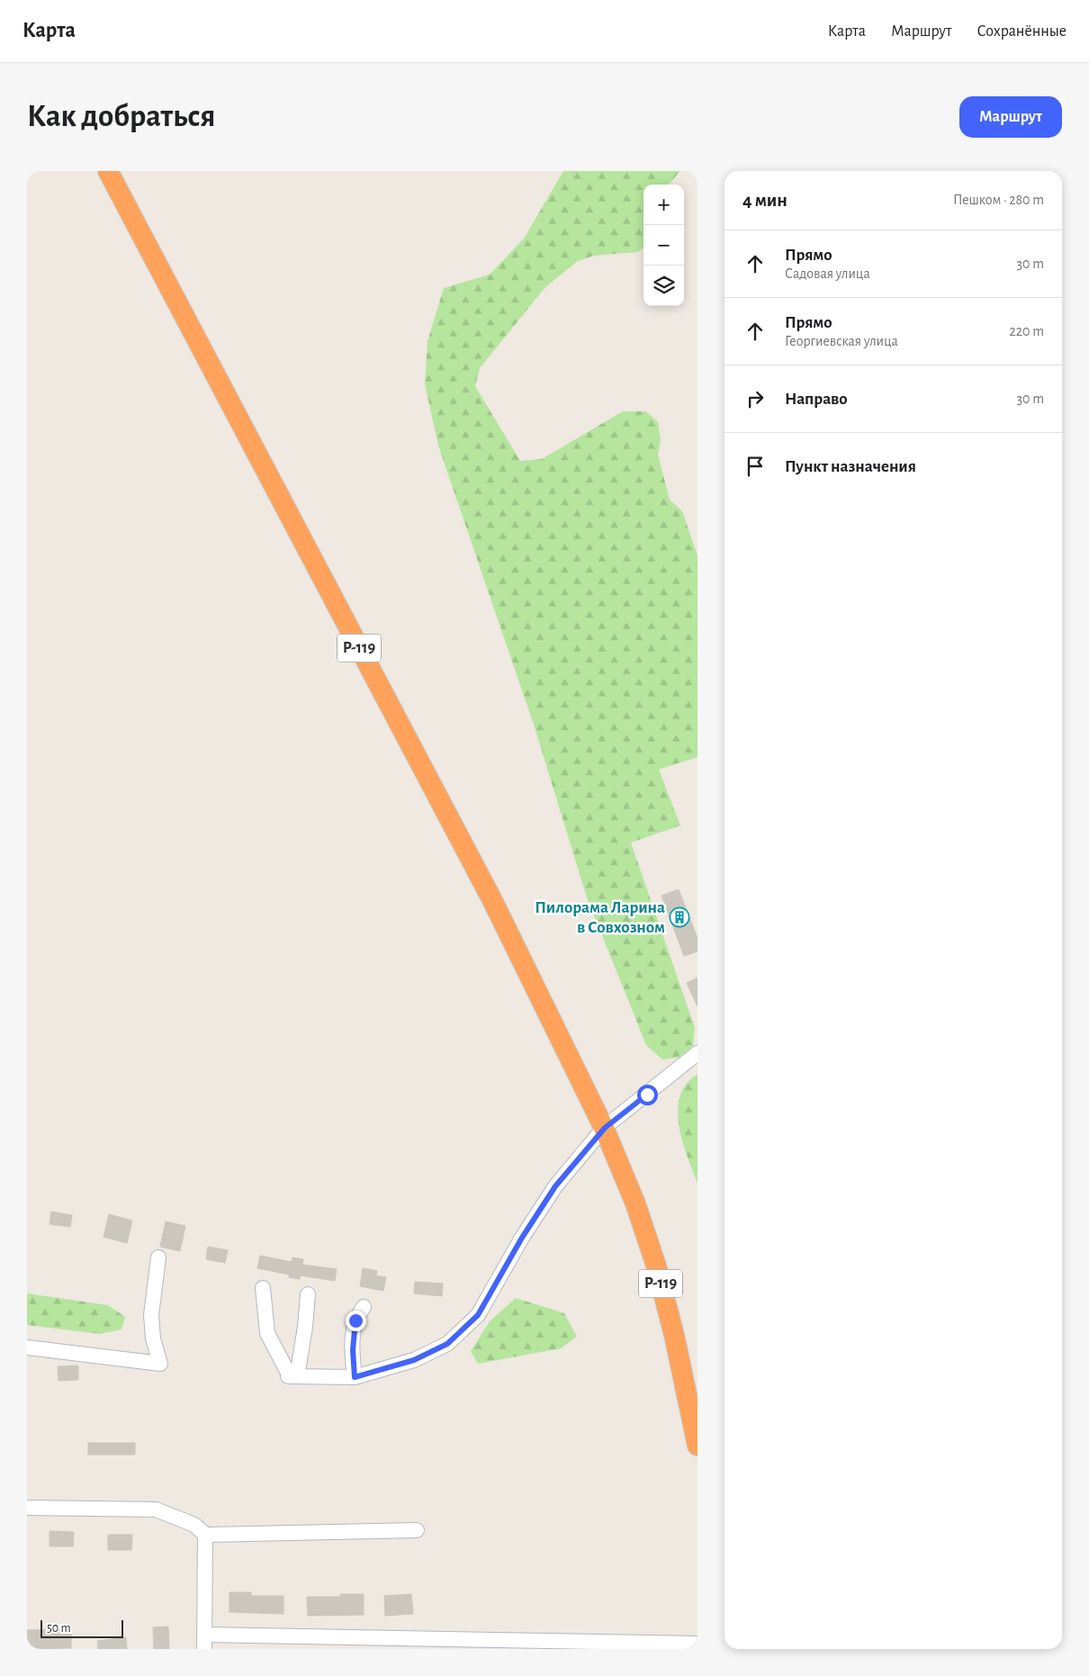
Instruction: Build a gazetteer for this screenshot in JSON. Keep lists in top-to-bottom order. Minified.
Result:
{"streets":{"highway":["Р-119"]},"places":{"building":["Пилорама Ларина в Совхозном"]},"scale_bar":"50 m","page":{"header":"Карта","nav":["Карта","Маршрут","Сохранённые"],"buttons":"Маршрут","title":"Как добраться","heading":["4 мин","Пешком · 280 m"],"map_buttons":["+","−"],"list":[["Прямо","Садовая улица","30 m"],["Прямо","Георгиевская улица","220 m"],["Направо","30 m"],"Пункт назначения"],"scale":"50 m"}}
